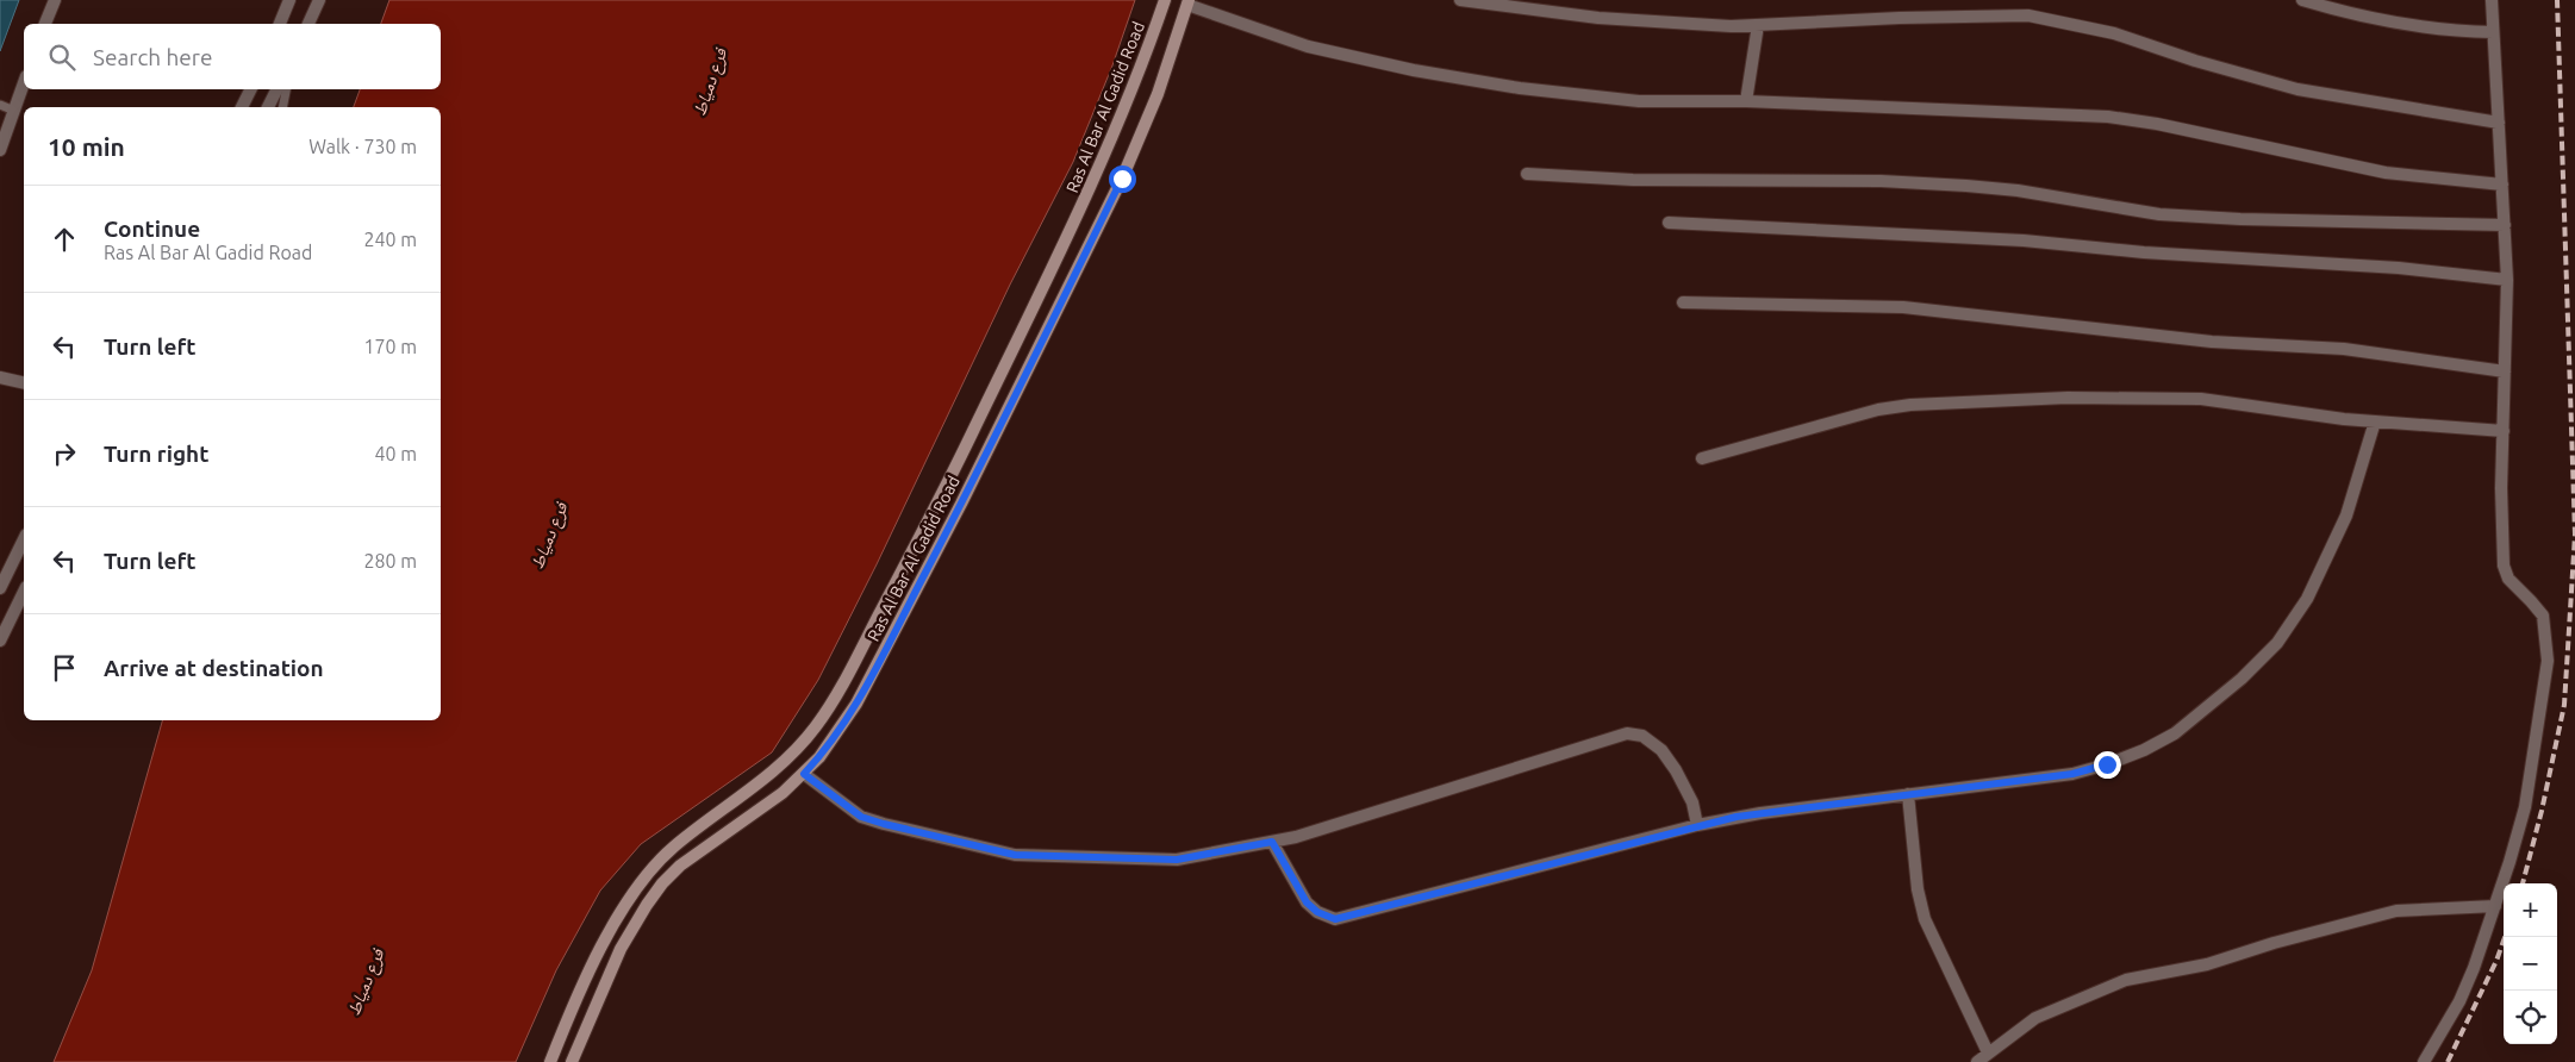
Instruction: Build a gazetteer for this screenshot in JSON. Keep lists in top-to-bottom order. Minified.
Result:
{"streets":{"main road":["Ras Al Bar Al Gadid Road"]},"water":["فرع دمياط"],"page":{"search":"Search here","heading":["10 min","Walk · 730 m"],"list":[["Continue","Ras Al Bar Al Gadid Road","240 m"],["Turn left","170 m"],["Turn right","40 m"],["Turn left","280 m"],"Arrive at destination"],"map_buttons":["+","−"]}}
